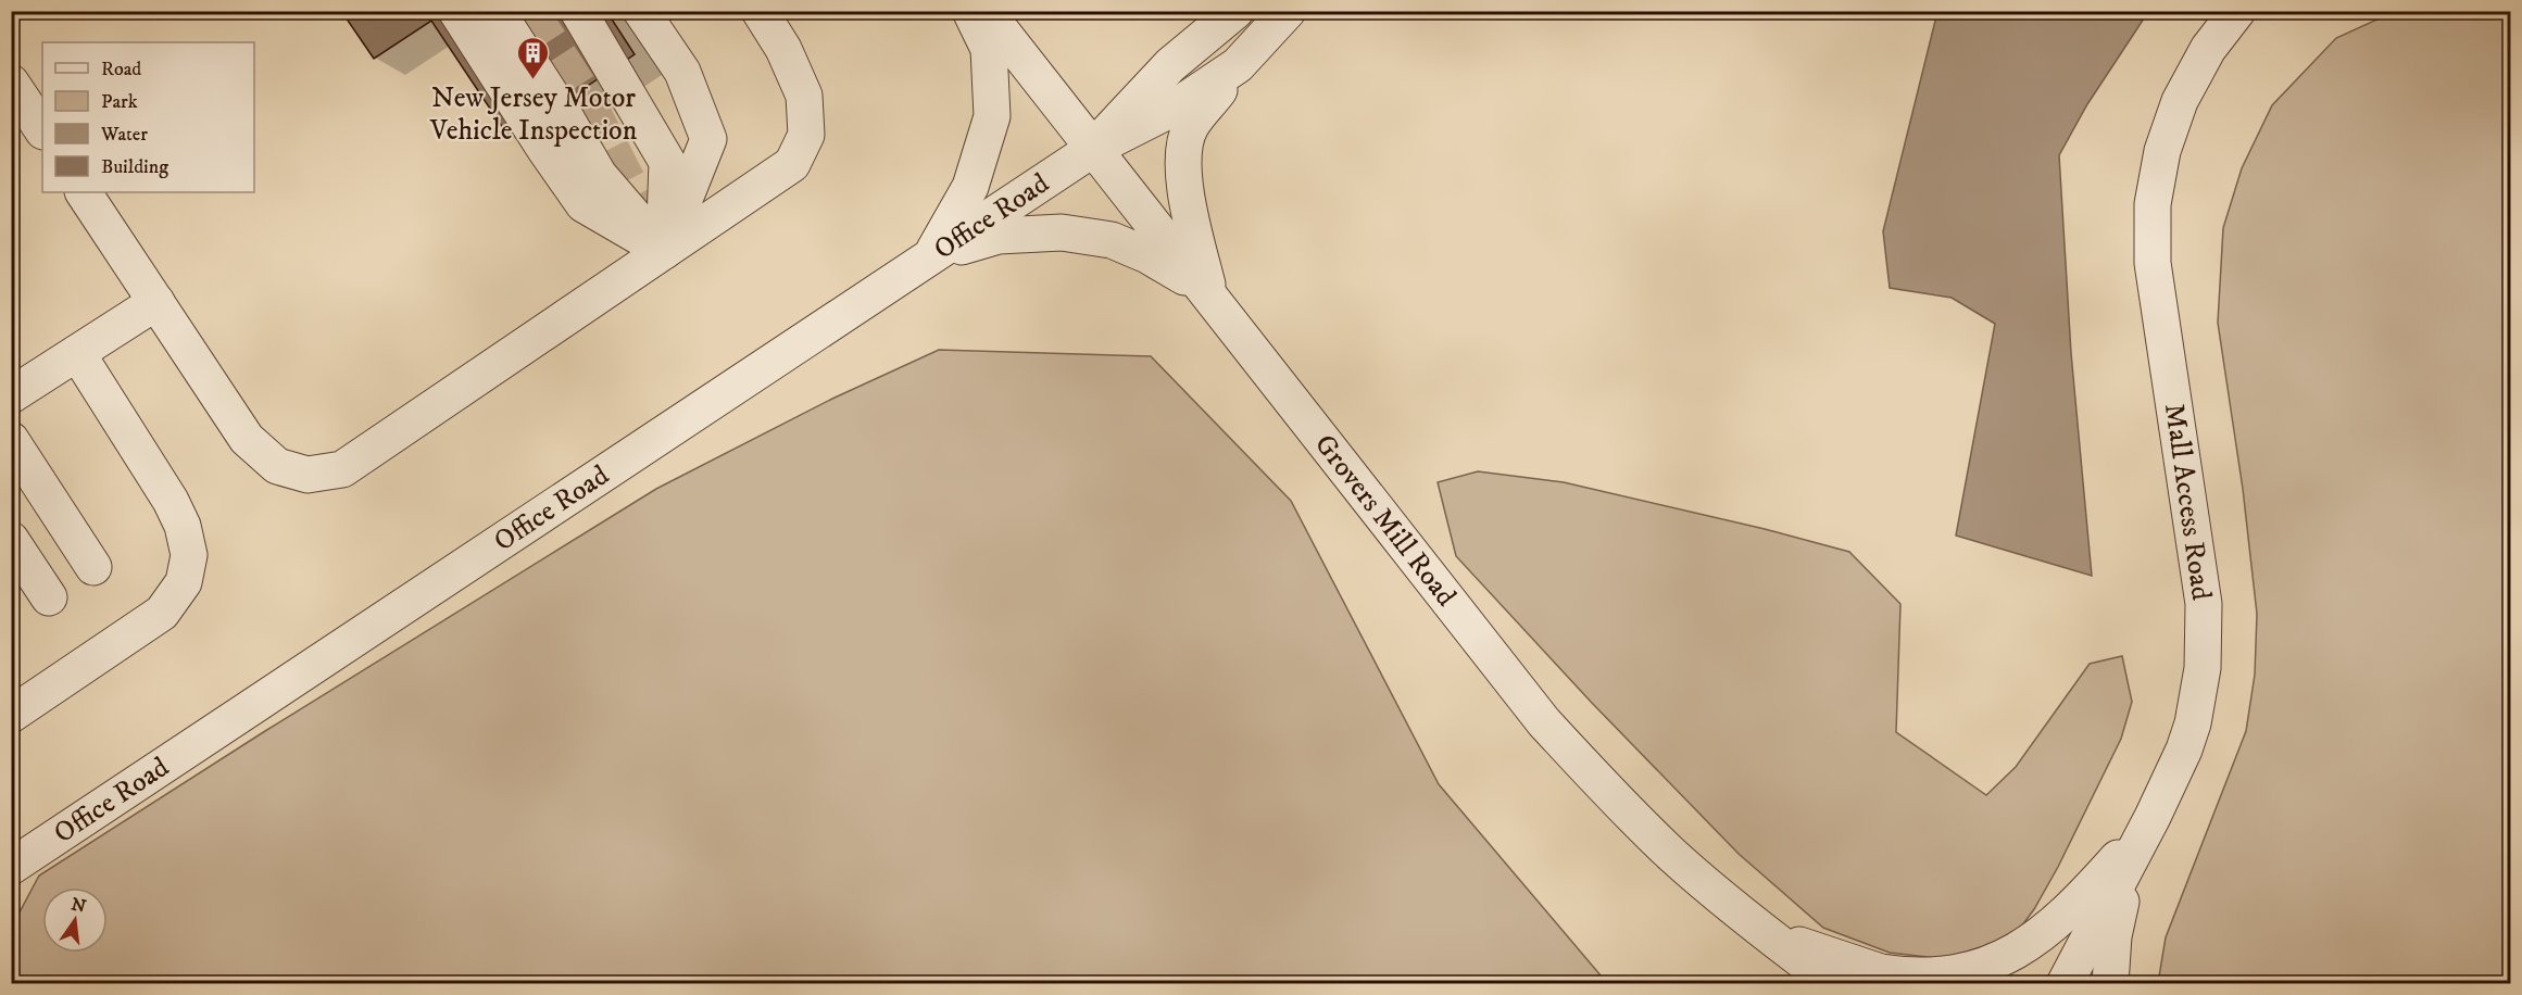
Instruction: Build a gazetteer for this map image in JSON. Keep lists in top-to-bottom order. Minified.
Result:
{"streets":{"street":["Office Road","Mall Access Road","Grovers Mill Road"]},"crossings":[["Office Road","Grovers Mill Road"]],"places":{"building":["New Jersey Motor Vehicle Inspection"]},"legend":["Road","Park","Water","Building"],"north":"top"}
